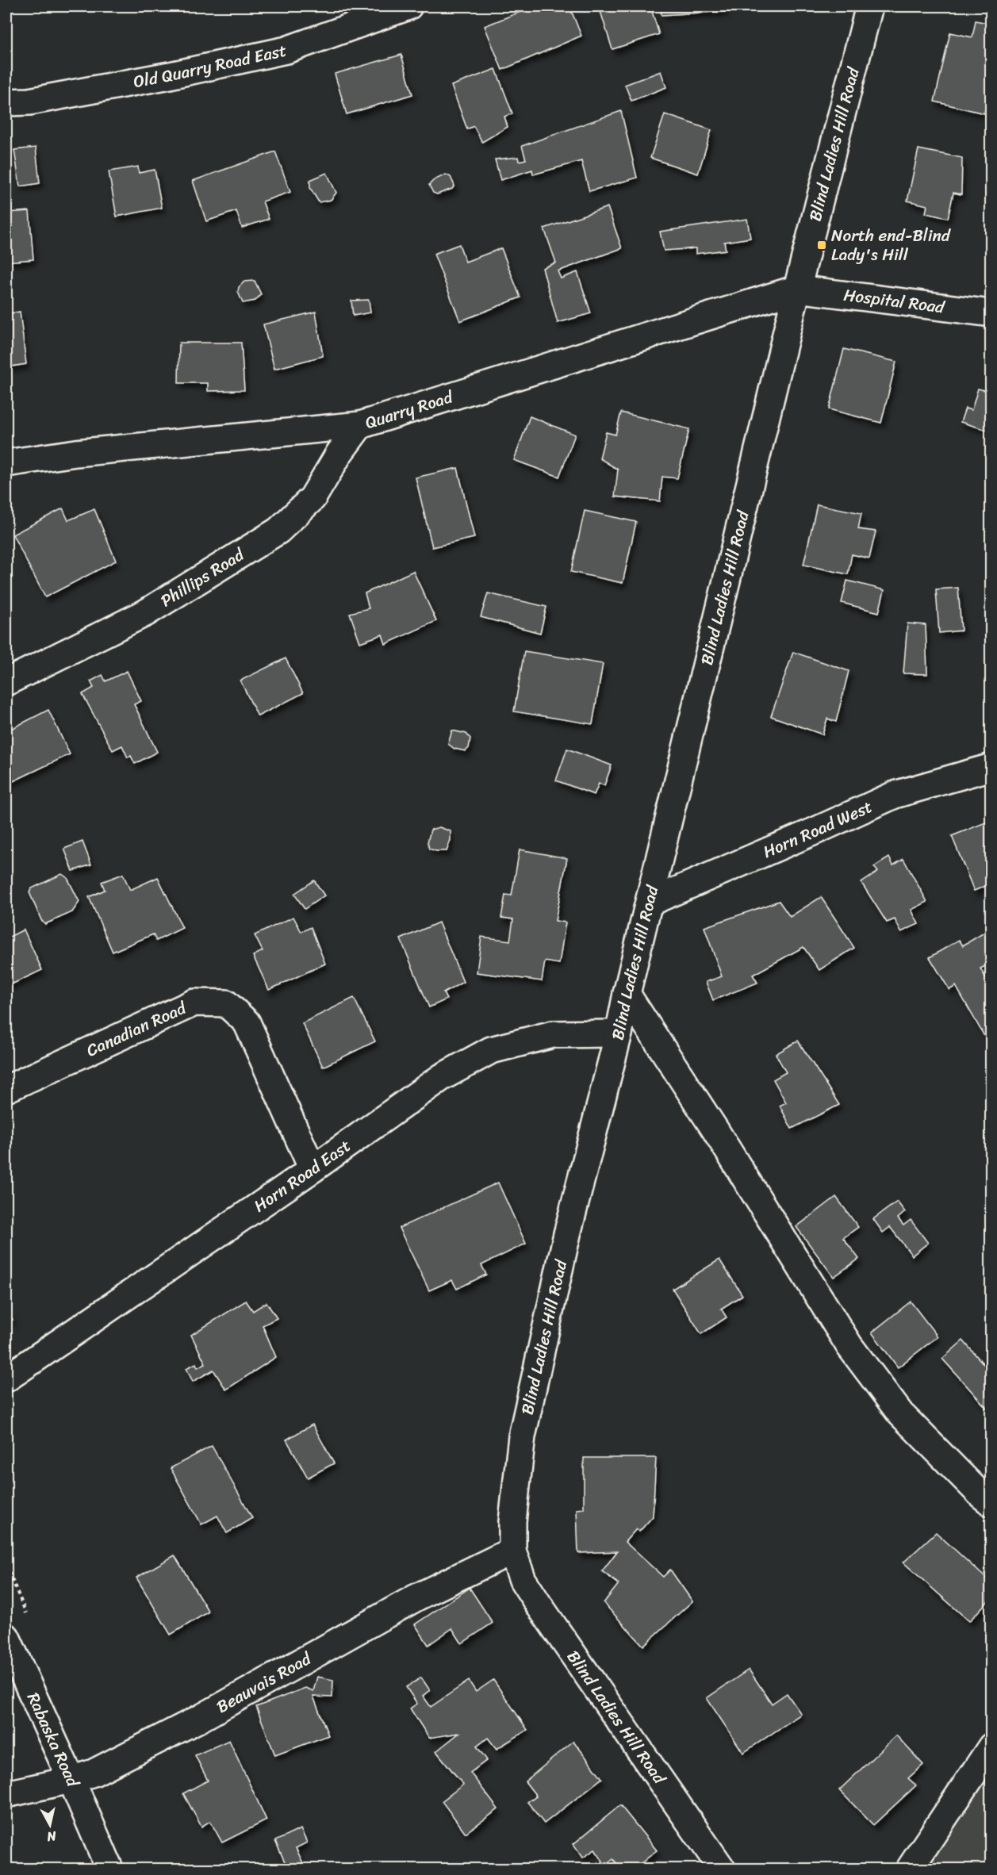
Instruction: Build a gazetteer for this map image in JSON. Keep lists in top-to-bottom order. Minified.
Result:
{"streets":{"street":["Old Quarry Road East","Blind Ladies Hill Road","Hospital Road","Quarry Road","Phillips Road","Horn Road West","Canadian Road","Horn Road East","Beauvais Road","Rabaska Road"]},"crossings":[["Blind Ladies Hill Road","Hospital Road"],["Blind Ladies Hill Road","Quarry Road"],["Blind Ladies Hill Road","Horn Road West"],["Blind Ladies Hill Road","Horn Road East"],["Blind Ladies Hill Road","Beauvais Road"],["Hospital Road","Quarry Road"],["Quarry Road","Phillips Road"],["Canadian Road","Horn Road East"],["Beauvais Road","Rabaska Road"]],"places":{"transit":["North end-Blind Lady's Hill"]},"north":"bottom"}
